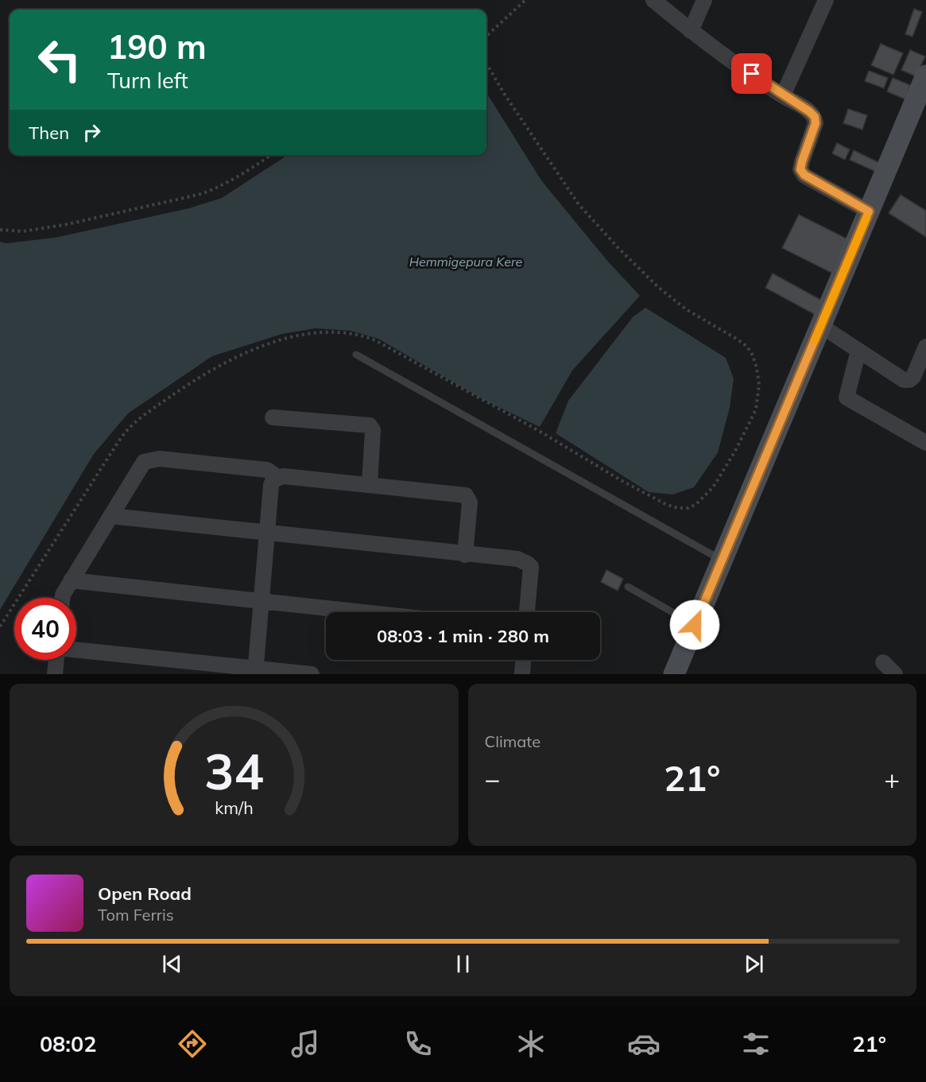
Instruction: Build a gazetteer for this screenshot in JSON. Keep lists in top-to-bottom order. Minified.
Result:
{"water":["Hemmigepura Kere"],"page":{"turn":["190 m","Turn left"],"then":"Then","limit":"40","trip":"08:03 · 1 min · 280 m","tile":"Climate","heat":["−","21°","+"],"song":["Open Road","Tom Ferris"],"tabs":["08:02","21°"],"gauge":["34","km/h"]}}
